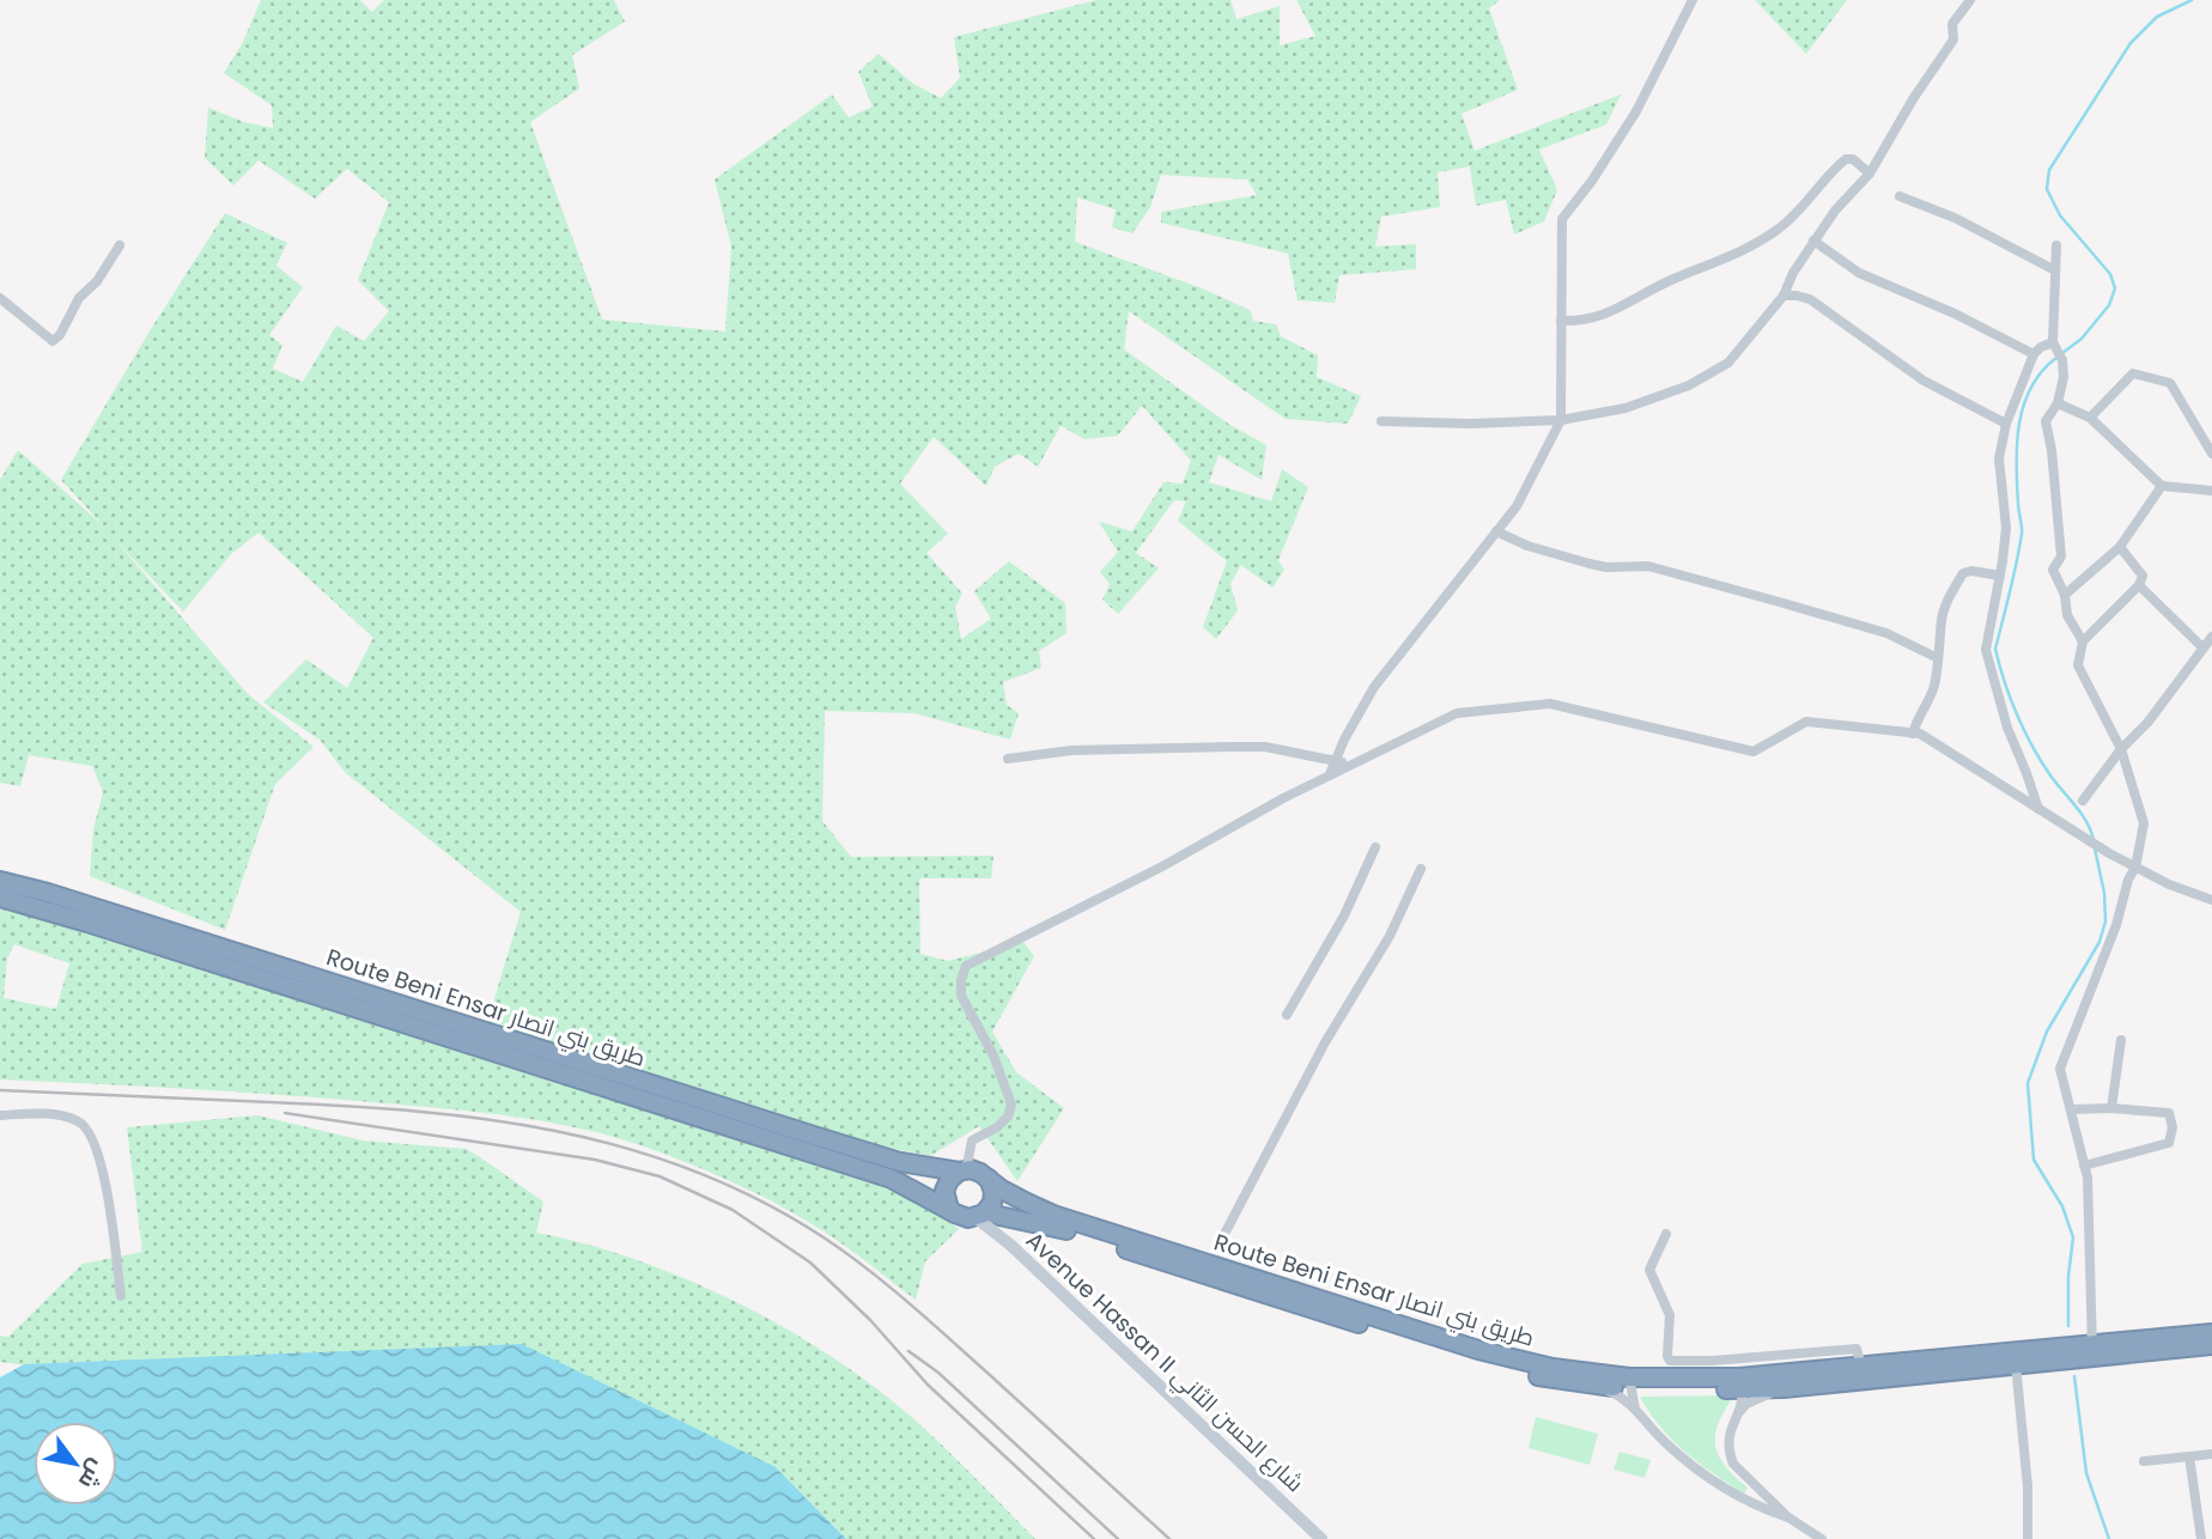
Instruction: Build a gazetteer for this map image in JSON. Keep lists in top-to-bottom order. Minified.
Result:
{"streets":{"highway":["Route Beni Ensar طريق بني انصار"],"street":["Avenue Hassan II شارع الحسن الثاني"]},"crossings":[["Route Beni Ensar طريق بني انصار","Avenue Hassan II شارع الحسن الثاني"]],"north":"bottom right"}
